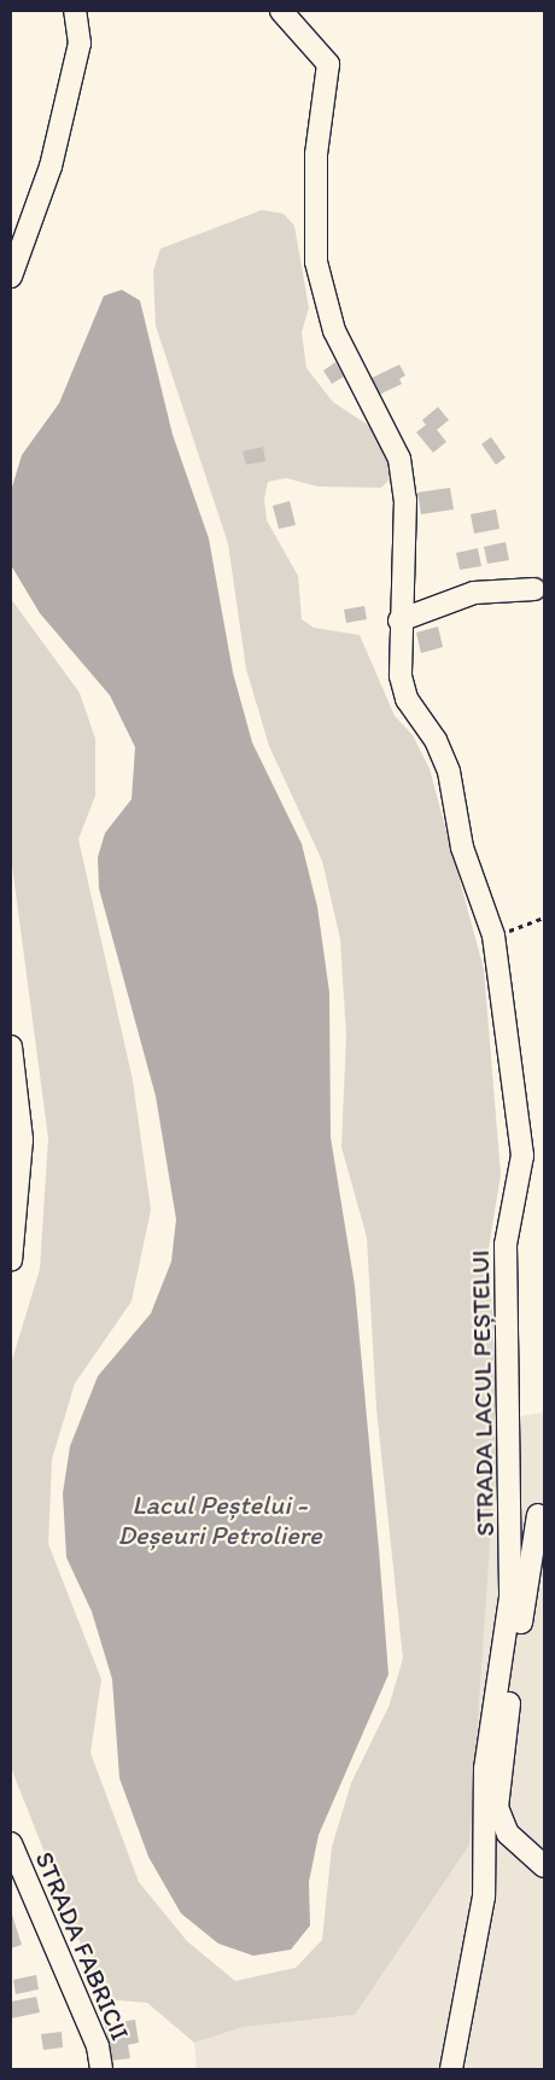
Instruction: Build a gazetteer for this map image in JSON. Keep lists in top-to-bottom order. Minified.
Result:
{"streets":{"street":["STRADA LACUL PEȘTELUI","STRADA FABRICII"]},"water":["Lacul Peștelui - Deșeuri Petroliere"]}
